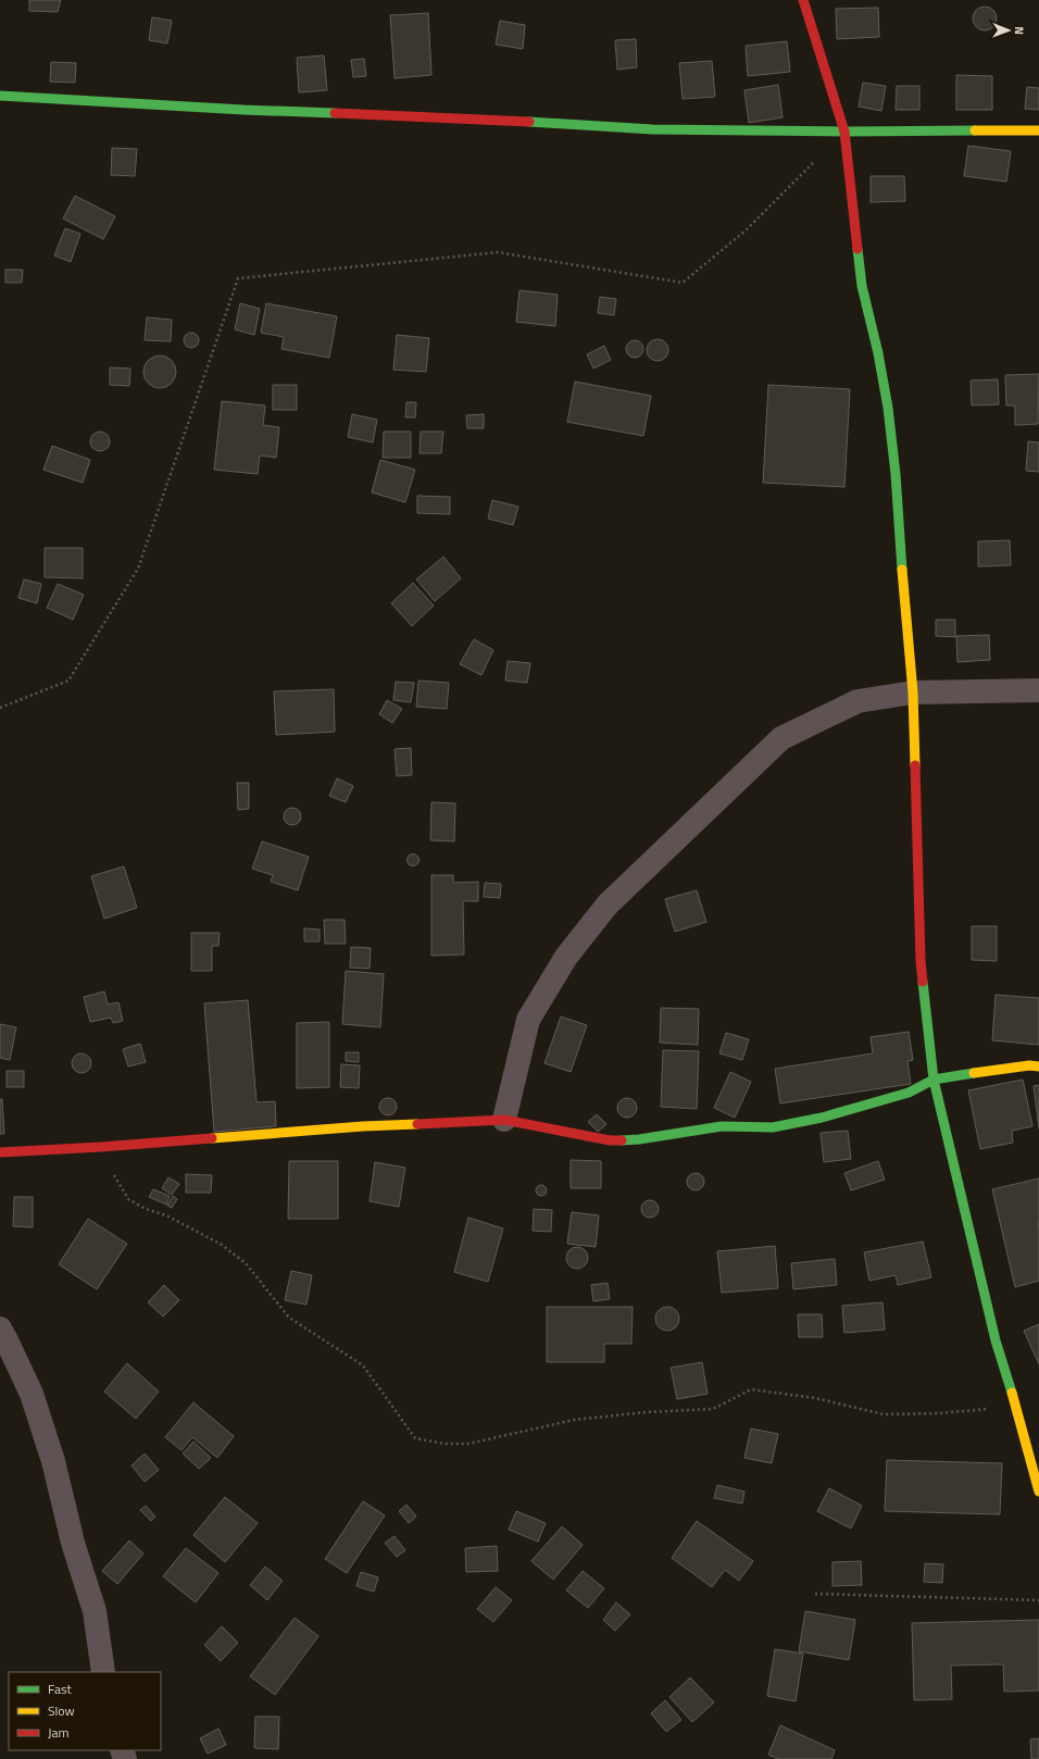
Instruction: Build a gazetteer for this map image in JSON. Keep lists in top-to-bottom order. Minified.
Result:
{"legend":["Fast","Slow","Jam"],"north":"right"}
